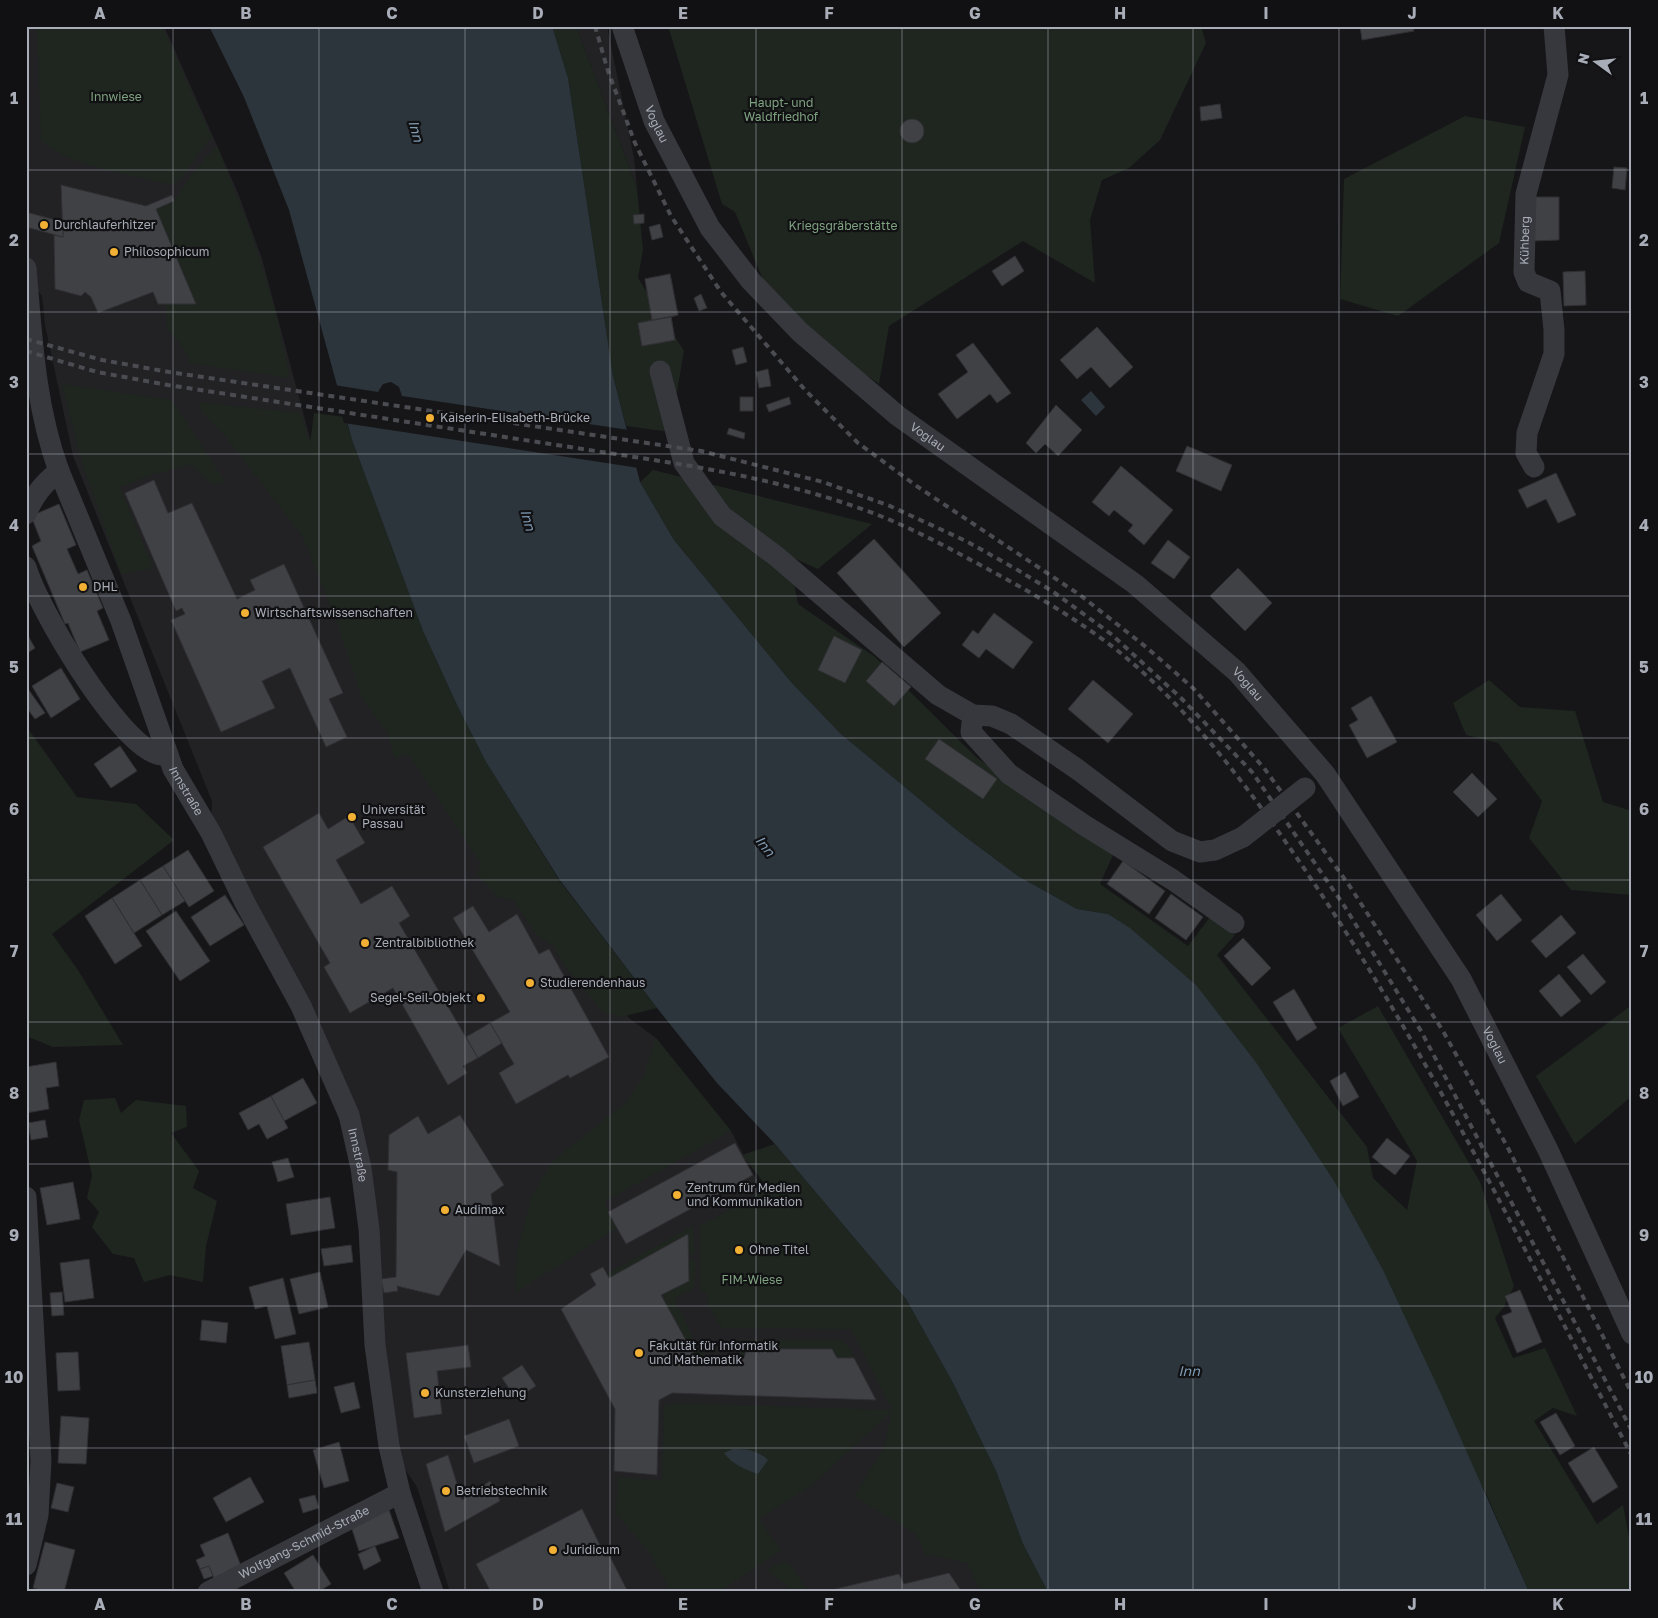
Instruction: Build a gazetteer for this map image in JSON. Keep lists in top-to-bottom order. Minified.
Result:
{"streets":{"street":["Voglau","Kühberg","Innstraße","Wolfgang-Schmid-Straße"]},"crossings":[["Innstraße","Wolfgang-Schmid-Straße"]],"water":["Inn"],"parks":["Innwiese","Haupt- und Waldfriedhof","Kriegsgräberstätte","FIM-Wiese"],"places":["Durchlauferhitzer","Philosophicum","Kaiserin-Elisabeth-Brücke","DHL","Wirtschaftswissenschaften","Universität Passau","Zentralbibliothek","Studierendenhaus","Segel-Seil-Objekt","Zentrum für Medien und Kommunikation","Audimax","Ohne Titel","Fakultät für Informatik und Mathematik","Kunsterziehung","Betriebstechnik","Juridicum"],"north":"left","grid":{"columns":["A","B","C","D","E","F","G","H","I","J","K"],"rows":["1","2","3","4","5","6","7","8","9","10","11"]}}
